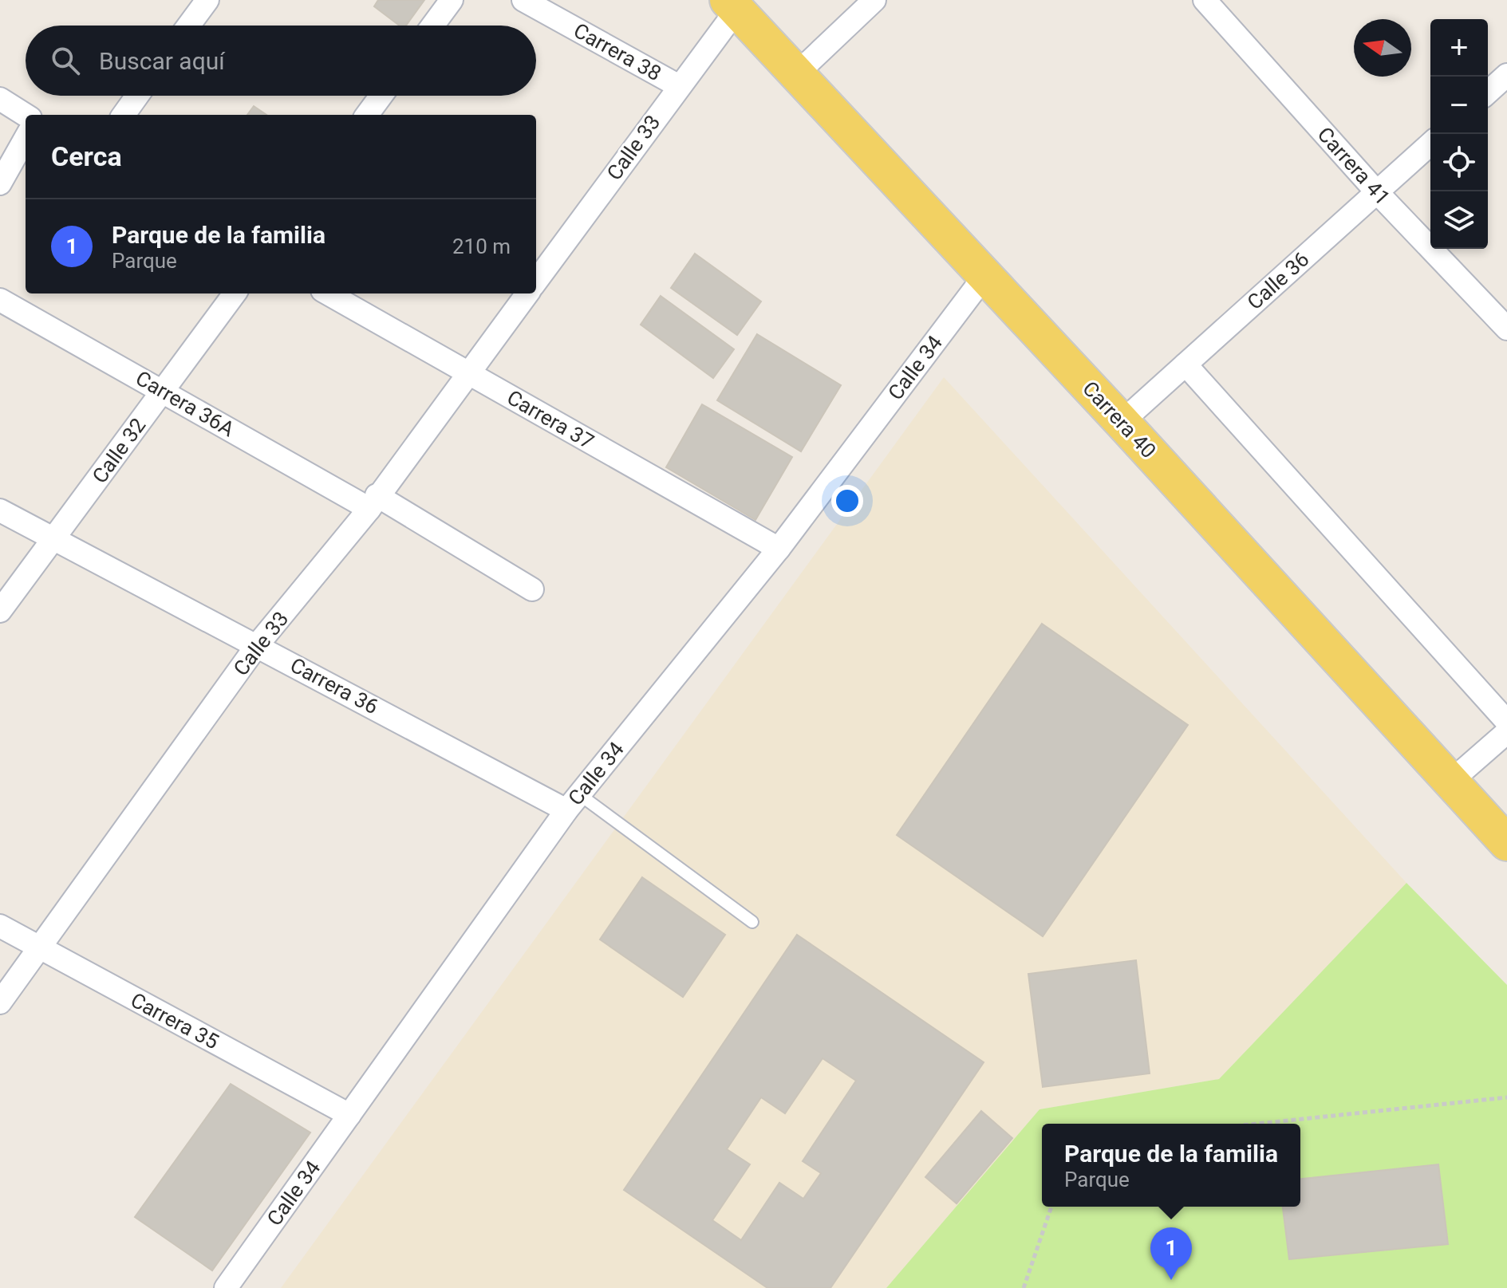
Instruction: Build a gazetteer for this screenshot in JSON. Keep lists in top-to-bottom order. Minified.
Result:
{"streets":{"main road":["Carrera 40"],"street":["Carrera 38","Calle 33","Carrera 41","Calle 36","Calle 34","Carrera 36A","Carrera 37","Calle 32","Carrera 36","Carrera 35"]},"crossings":[["Carrera 38","Calle 33"],["Calle 33","Carrera 36A"],["Calle 33","Carrera 37"],["Calle 33","Carrera 40"],["Calle 33","Carrera 36"],["Calle 33","Carrera 35"],["Carrera 41","Calle 36"],["Calle 36","Carrera 40"],["Calle 34","Carrera 37"],["Calle 34","Carrera 40"],["Calle 34","Carrera 36"],["Calle 34","Carrera 35"],["Carrera 36A","Calle 32"],["Calle 32","Carrera 36"]],"north":"left","page":{"map_buttons":["+","−"],"search":"Buscar aquí","heading":"Cerca","list":[{"mark":"1","name":"Parque de la familia","note":"Parque","value":"210 m"}],"popup":["Parque de la familia","Parque"],"pins":"1"}}
